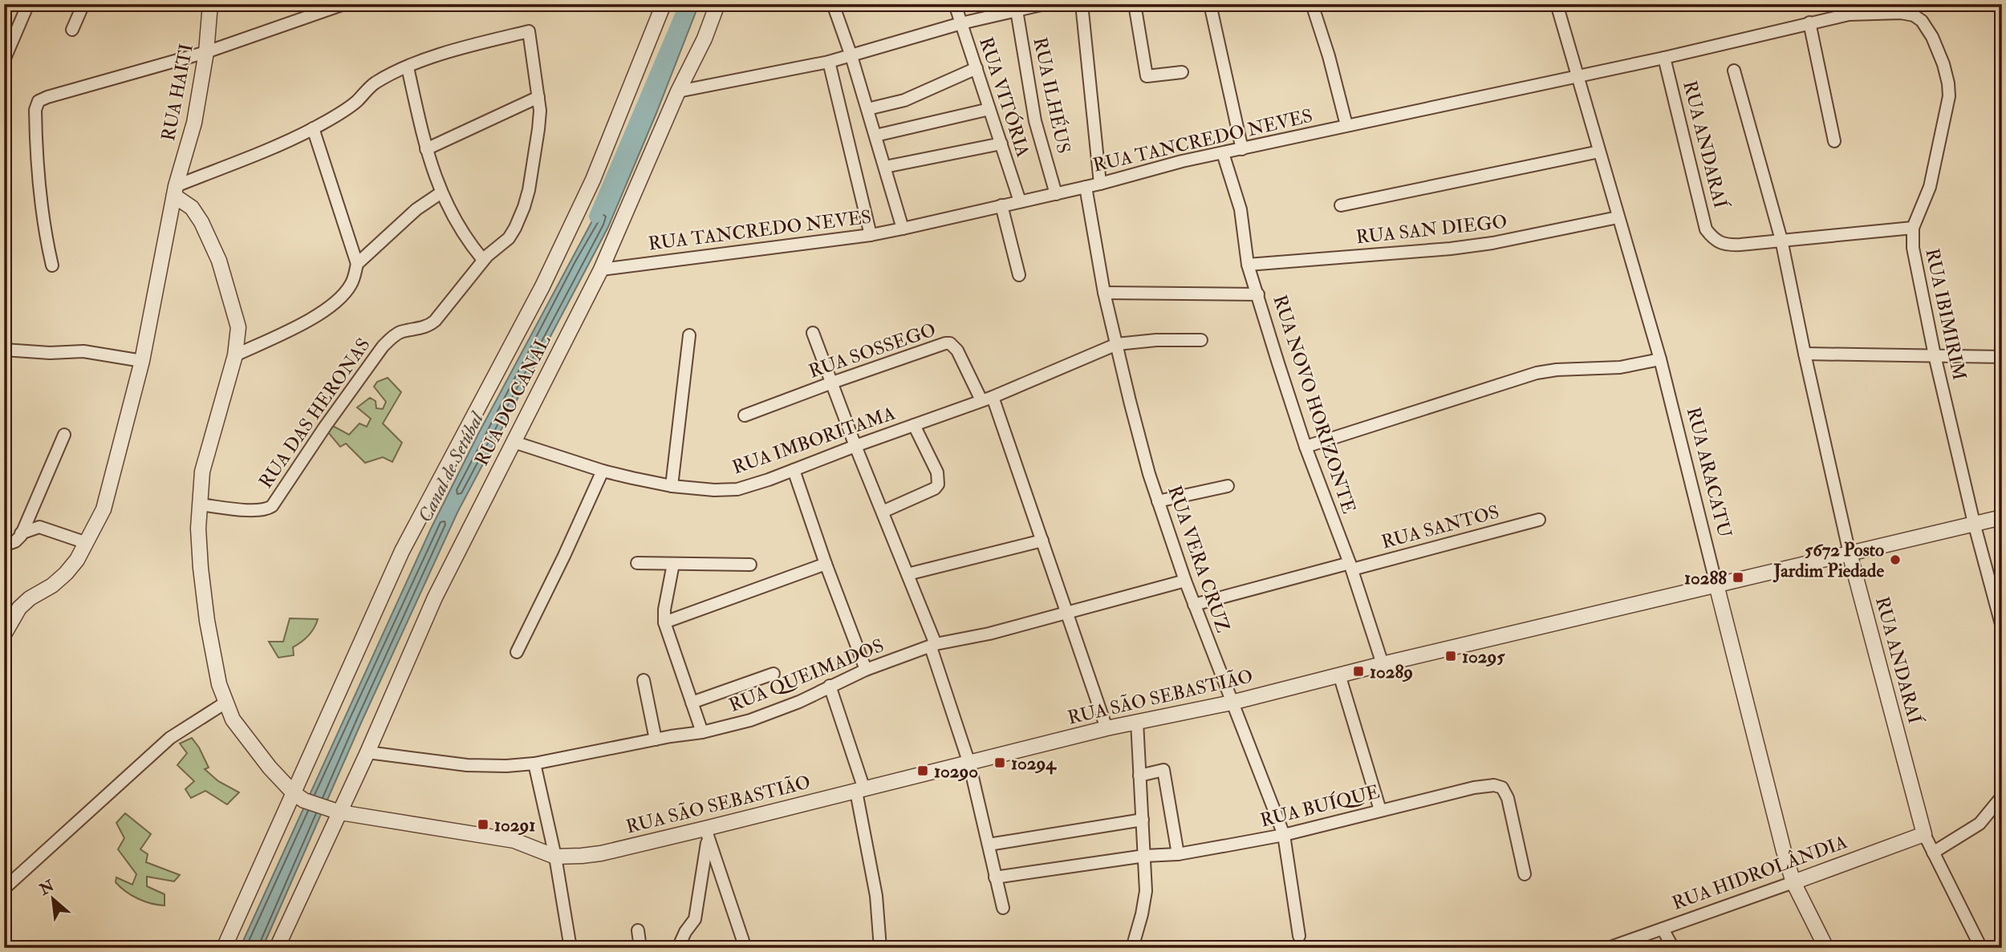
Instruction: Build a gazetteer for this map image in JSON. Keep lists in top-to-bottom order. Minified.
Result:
{"streets":{"street":["RUA HAITI","RUA ILHÉUS","RUA VITÓRIA","RUA TANCREDO NEVES","RUA ANDARAÍ","RUA SAN DIEGO","RUA IBIMIRIM","RUA SOSSEGO","RUA DO CANAL","RUA NOVO HORIZONTE","RUA DAS HERONAS","RUA IMBORITAMA","RUA ARACATU","RUA SANTOS","RUA VERA CRUZ","RUA QUEIMADOS","RUA SÃO SEBASTIÃO","RUA BUÍQUE","RUA HIDROLÂNDIA"]},"crossings":[["RUA ILHÉUS","RUA TANCREDO NEVES"],["RUA VITÓRIA","RUA TANCREDO NEVES"],["RUA TANCREDO NEVES","RUA ANDARAÍ"],["RUA TANCREDO NEVES","RUA IBIMIRIM"],["RUA TANCREDO NEVES","RUA DO CANAL"],["RUA TANCREDO NEVES","RUA NOVO HORIZONTE"],["RUA TANCREDO NEVES","RUA ARACATU"],["RUA TANCREDO NEVES","RUA VERA CRUZ"],["RUA ANDARAÍ","RUA SÃO SEBASTIÃO"],["RUA ANDARAÍ","RUA HIDROLÂNDIA"],["RUA SAN DIEGO","RUA NOVO HORIZONTE"],["RUA SAN DIEGO","RUA ARACATU"],["RUA IBIMIRIM","RUA SÃO SEBASTIÃO"],["RUA SOSSEGO","RUA IMBORITAMA"],["RUA DO CANAL","RUA IMBORITAMA"],["RUA DO CANAL","RUA QUEIMADOS"],["RUA DO CANAL","RUA SÃO SEBASTIÃO"],["RUA NOVO HORIZONTE","RUA SANTOS"],["RUA NOVO HORIZONTE","RUA SÃO SEBASTIÃO"],["RUA IMBORITAMA","RUA VERA CRUZ"],["RUA ARACATU","RUA SÃO SEBASTIÃO"],["RUA ARACATU","RUA HIDROLÂNDIA"],["RUA SANTOS","RUA VERA CRUZ"],["RUA VERA CRUZ","RUA QUEIMADOS"],["RUA VERA CRUZ","RUA SÃO SEBASTIÃO"],["RUA VERA CRUZ","RUA BUÍQUE"]],"water":["Canal de Setúbal"],"places":{"other":["5672 Posto Jardim Piedade"],"transit":["10288","10295","10289","10294","10290","10291"]},"north":"top left"}
